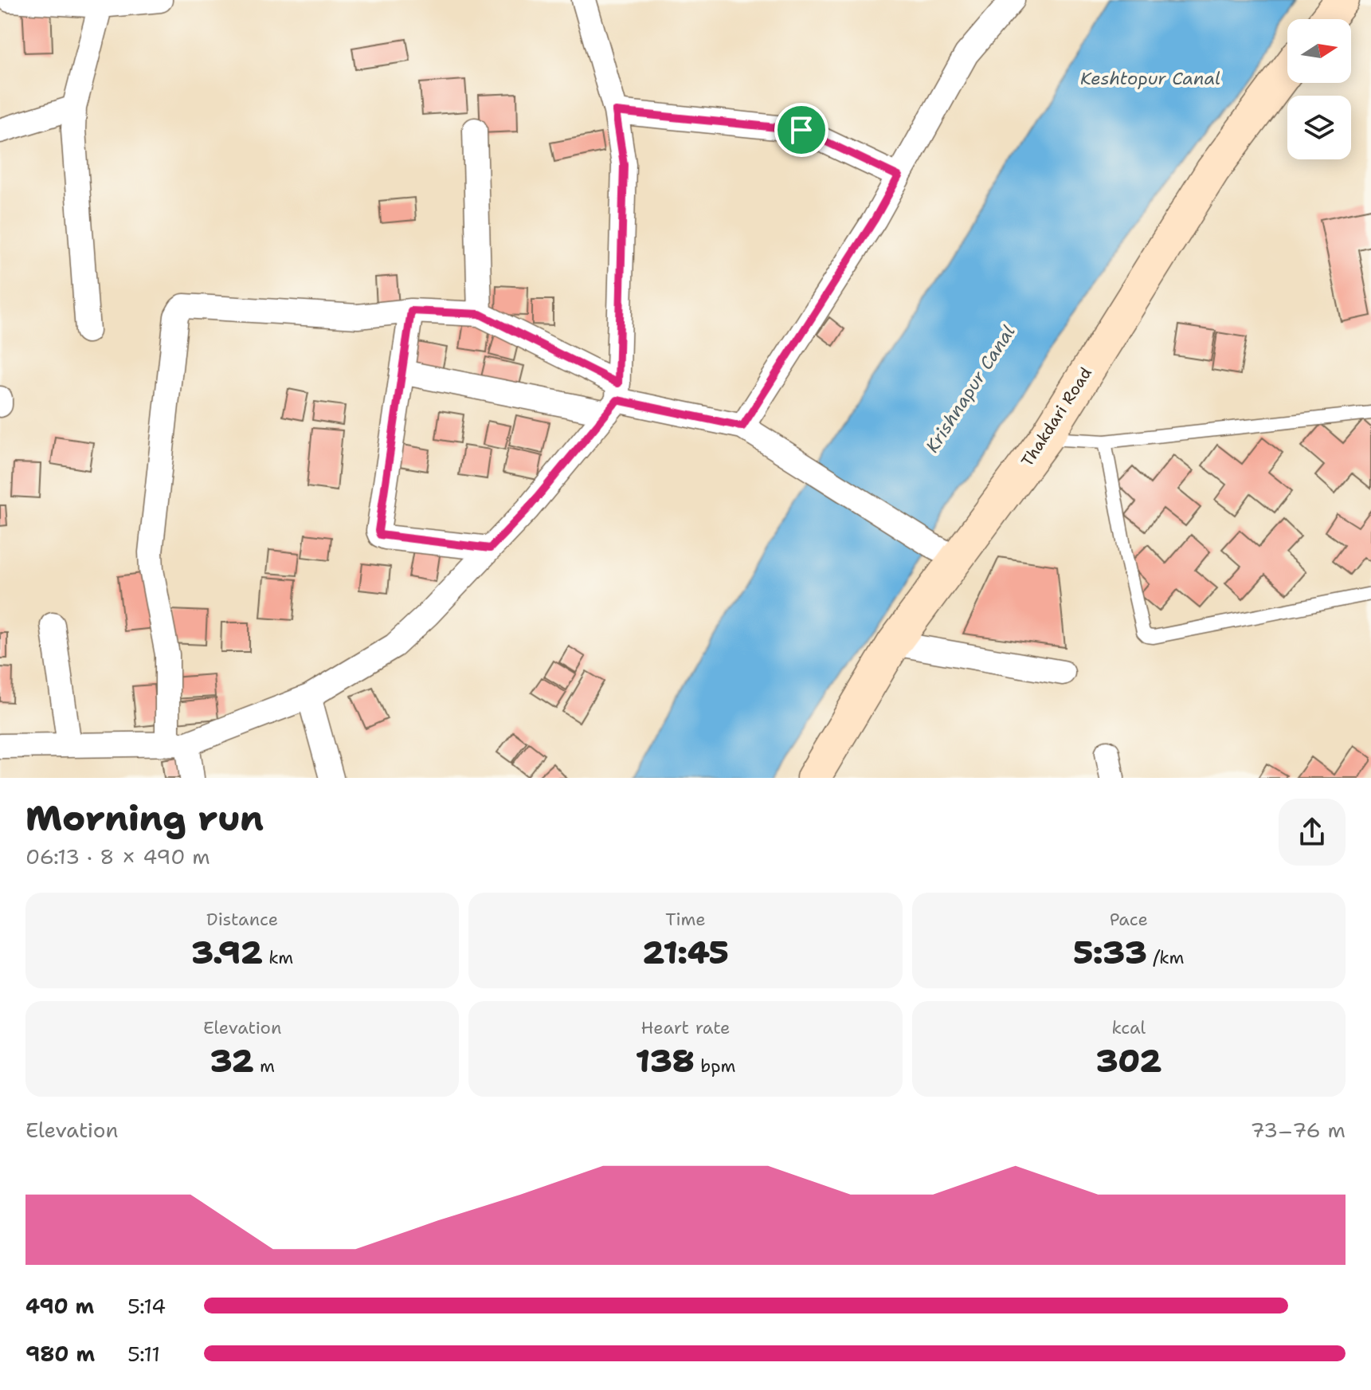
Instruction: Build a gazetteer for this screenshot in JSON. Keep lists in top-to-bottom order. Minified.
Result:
{"streets":{"street":["Thakdari Road"]},"water":["Keshtopur Canal","Krishnapur Canal"],"north":"right","page":{"heading":["Morning run","06:13 · 8 × 490 m"],"stats":[["Distance","3.92 km"],["Time","21:45"],["Pace","5:33 /km"],["Elevation","32 m"],["Heart rate","138 bpm"],["kcal","302"]],"chart":["Elevation","73–76 m"],"list":[{"name":"490 m","note":"5:14"},{"name":"980 m","note":"5:11"}]}}
